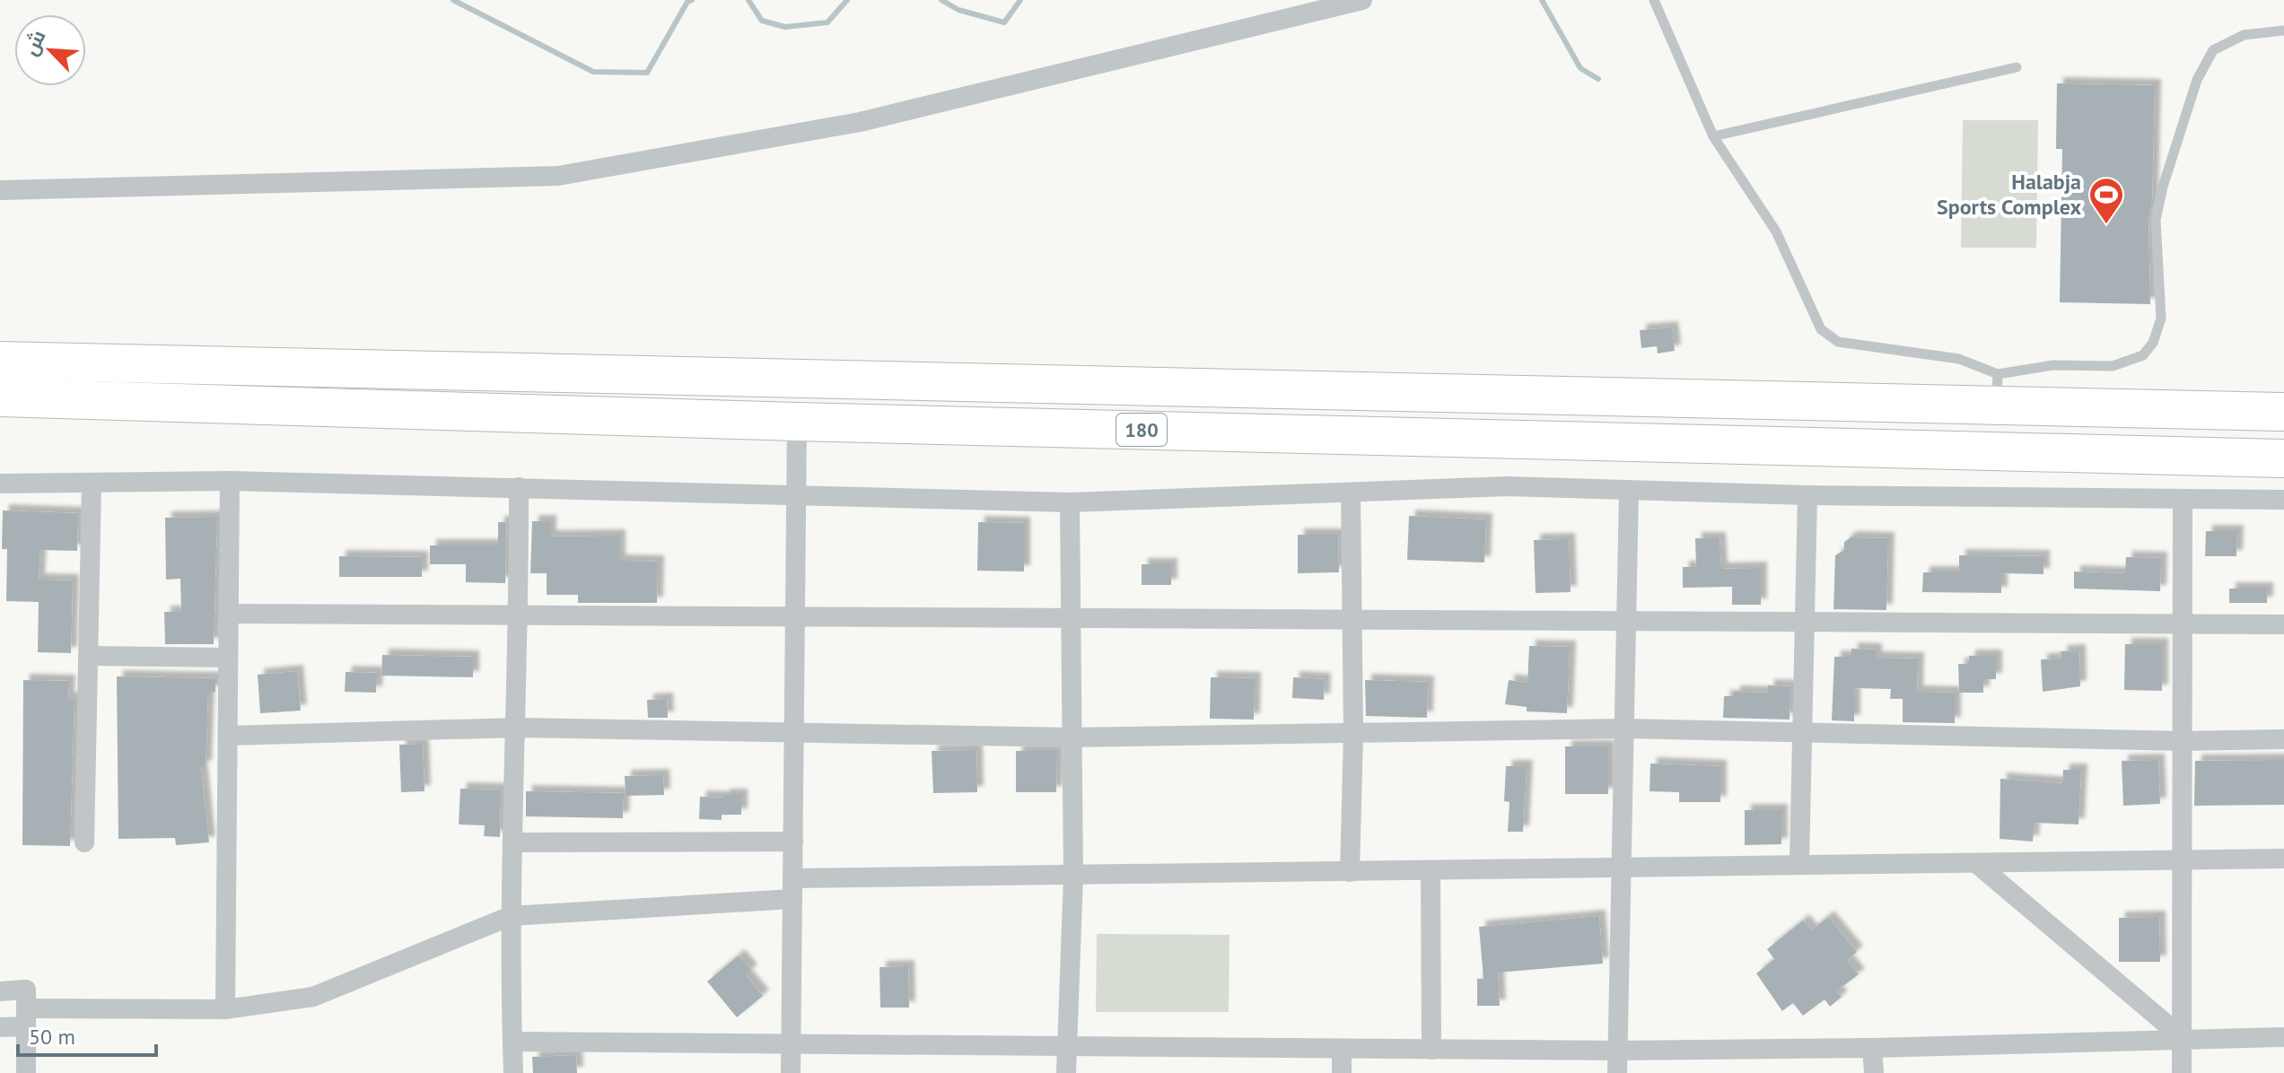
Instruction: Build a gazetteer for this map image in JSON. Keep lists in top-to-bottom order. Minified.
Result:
{"streets":{"highway":["180"]},"places":{"sports":["Halabja Sports Complex"]},"scale_bar":"50 m","north":"top left"}
